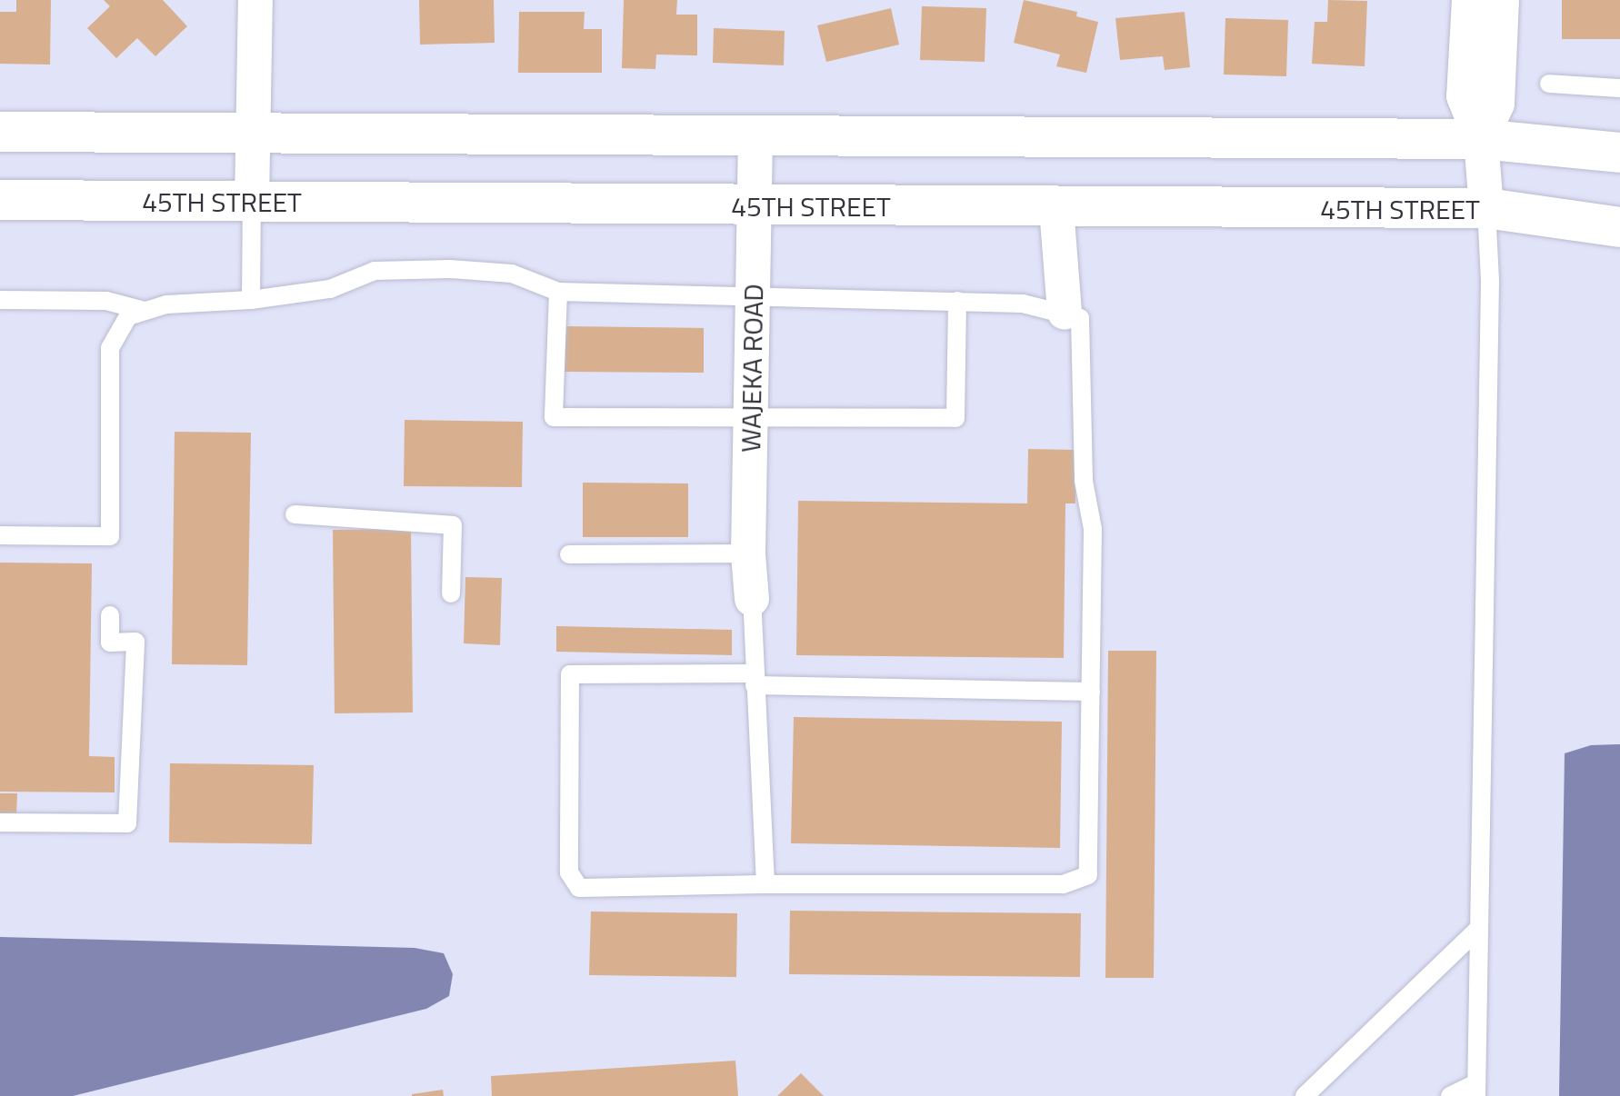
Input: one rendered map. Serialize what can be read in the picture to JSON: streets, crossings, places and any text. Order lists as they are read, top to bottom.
{
  "streets": {
    "main road": ["45TH STREET"],
    "street": ["WAJEKA ROAD"]
  },
  "crossings": [
    ["45TH STREET", "WAJEKA ROAD"]
  ]
}
